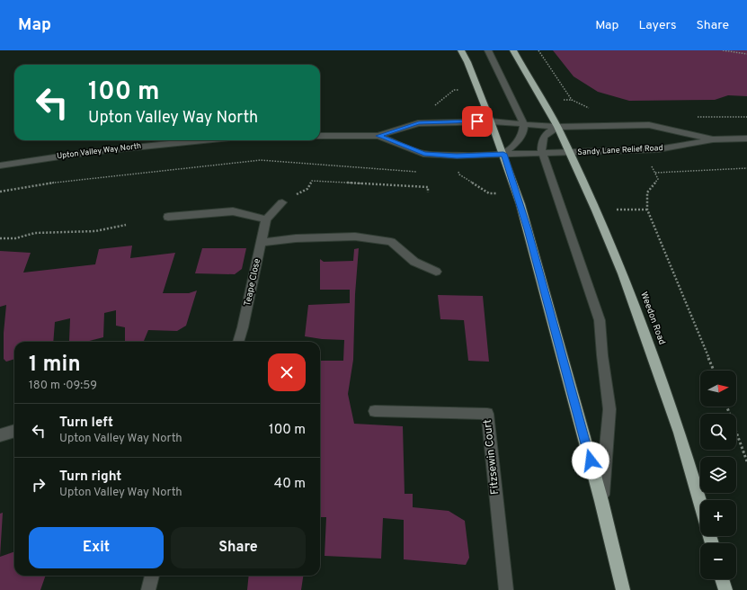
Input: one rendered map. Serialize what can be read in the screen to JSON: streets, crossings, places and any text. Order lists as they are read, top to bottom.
{
  "streets": {
    "highway": ["Weedon Road"],
    "street": [
      "Sandy Lane Relief Road",
      "Upton Valley Way North",
      "Teape Close",
      "Fitzsewin Court"
    ]
  },
  "crossings": [
    ["Sandy Lane Relief Road", "Weedon Road"]
  ],
  "north": "right",
  "page": {
    "header": "Map",
    "nav": ["Map", "Layers", "Share"],
    "turn": ["100 m", "Upton Valley Way North"],
    "heading": ["1 min", "180 m · 09:59"],
    "map_buttons": ["+", "−"],
    "list": [
      {
        "name": "Turn left",
        "note": "Upton Valley Way North",
        "value": "100 m"
      },
      {
        "name": "Turn right",
        "note": "Upton Valley Way North",
        "value": "40 m"
      }
    ],
    "buttons": ["Exit", "Share"]
  }
}
